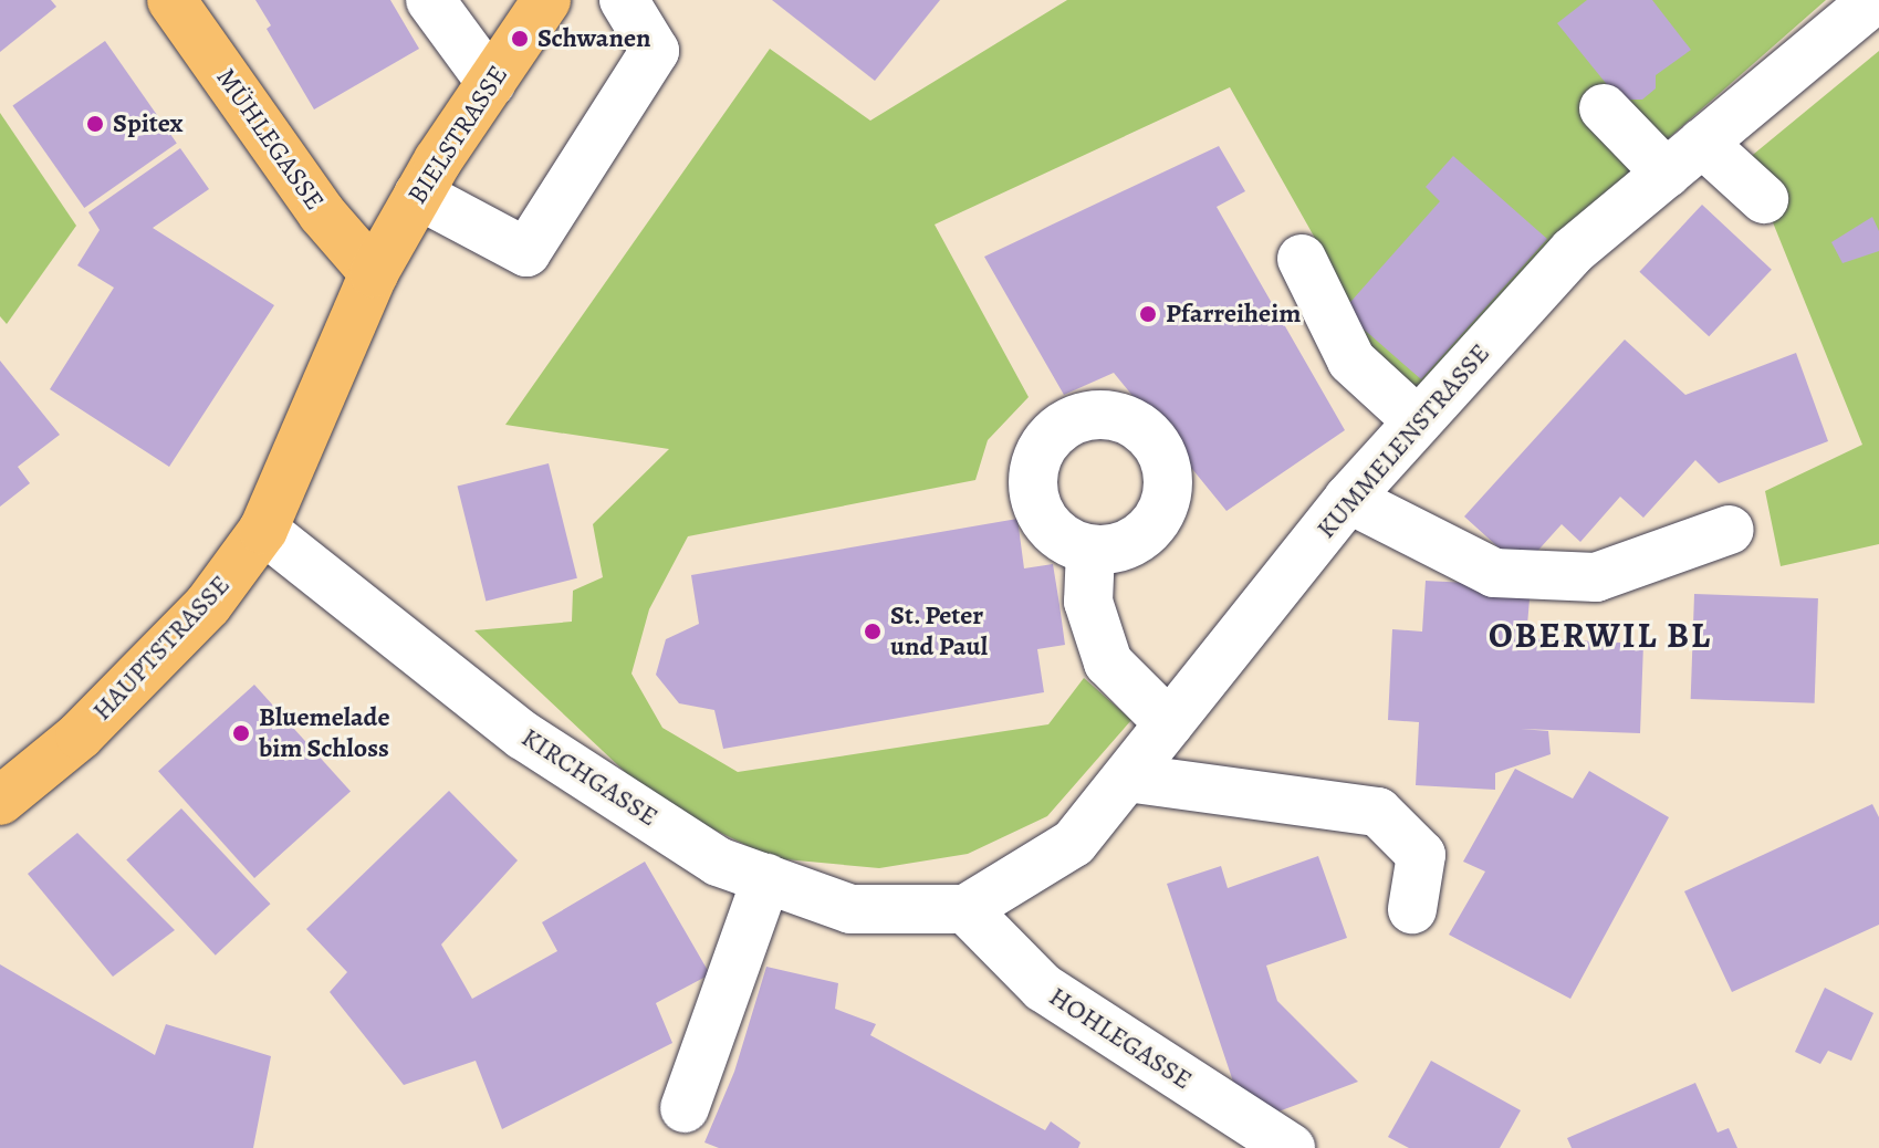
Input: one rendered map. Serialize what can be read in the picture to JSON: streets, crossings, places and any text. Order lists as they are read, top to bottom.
{
  "streets": {
    "main road": ["BIELSTRASSE", "MÜHLEGASSE", "HAUPTSTRASSE"],
    "street": ["KUMMELENSTRASSE", "KIRCHGASSE", "HOHLEGASSE"]
  },
  "crossings": [
    ["BIELSTRASSE", "MÜHLEGASSE"],
    ["BIELSTRASSE", "HAUPTSTRASSE"],
    ["MÜHLEGASSE", "HAUPTSTRASSE"],
    ["KUMMELENSTRASSE", "KIRCHGASSE"],
    ["KUMMELENSTRASSE", "HOHLEGASSE"],
    ["HAUPTSTRASSE", "KIRCHGASSE"],
    ["KIRCHGASSE", "HOHLEGASSE"]
  ],
  "districts": ["OBERWIL BL"],
  "places": [
    "Schwanen",
    "Spitex",
    "Pfarreiheim",
    "St. Peter und Paul",
    "Bluemelade bim Schloss"
  ]
}
